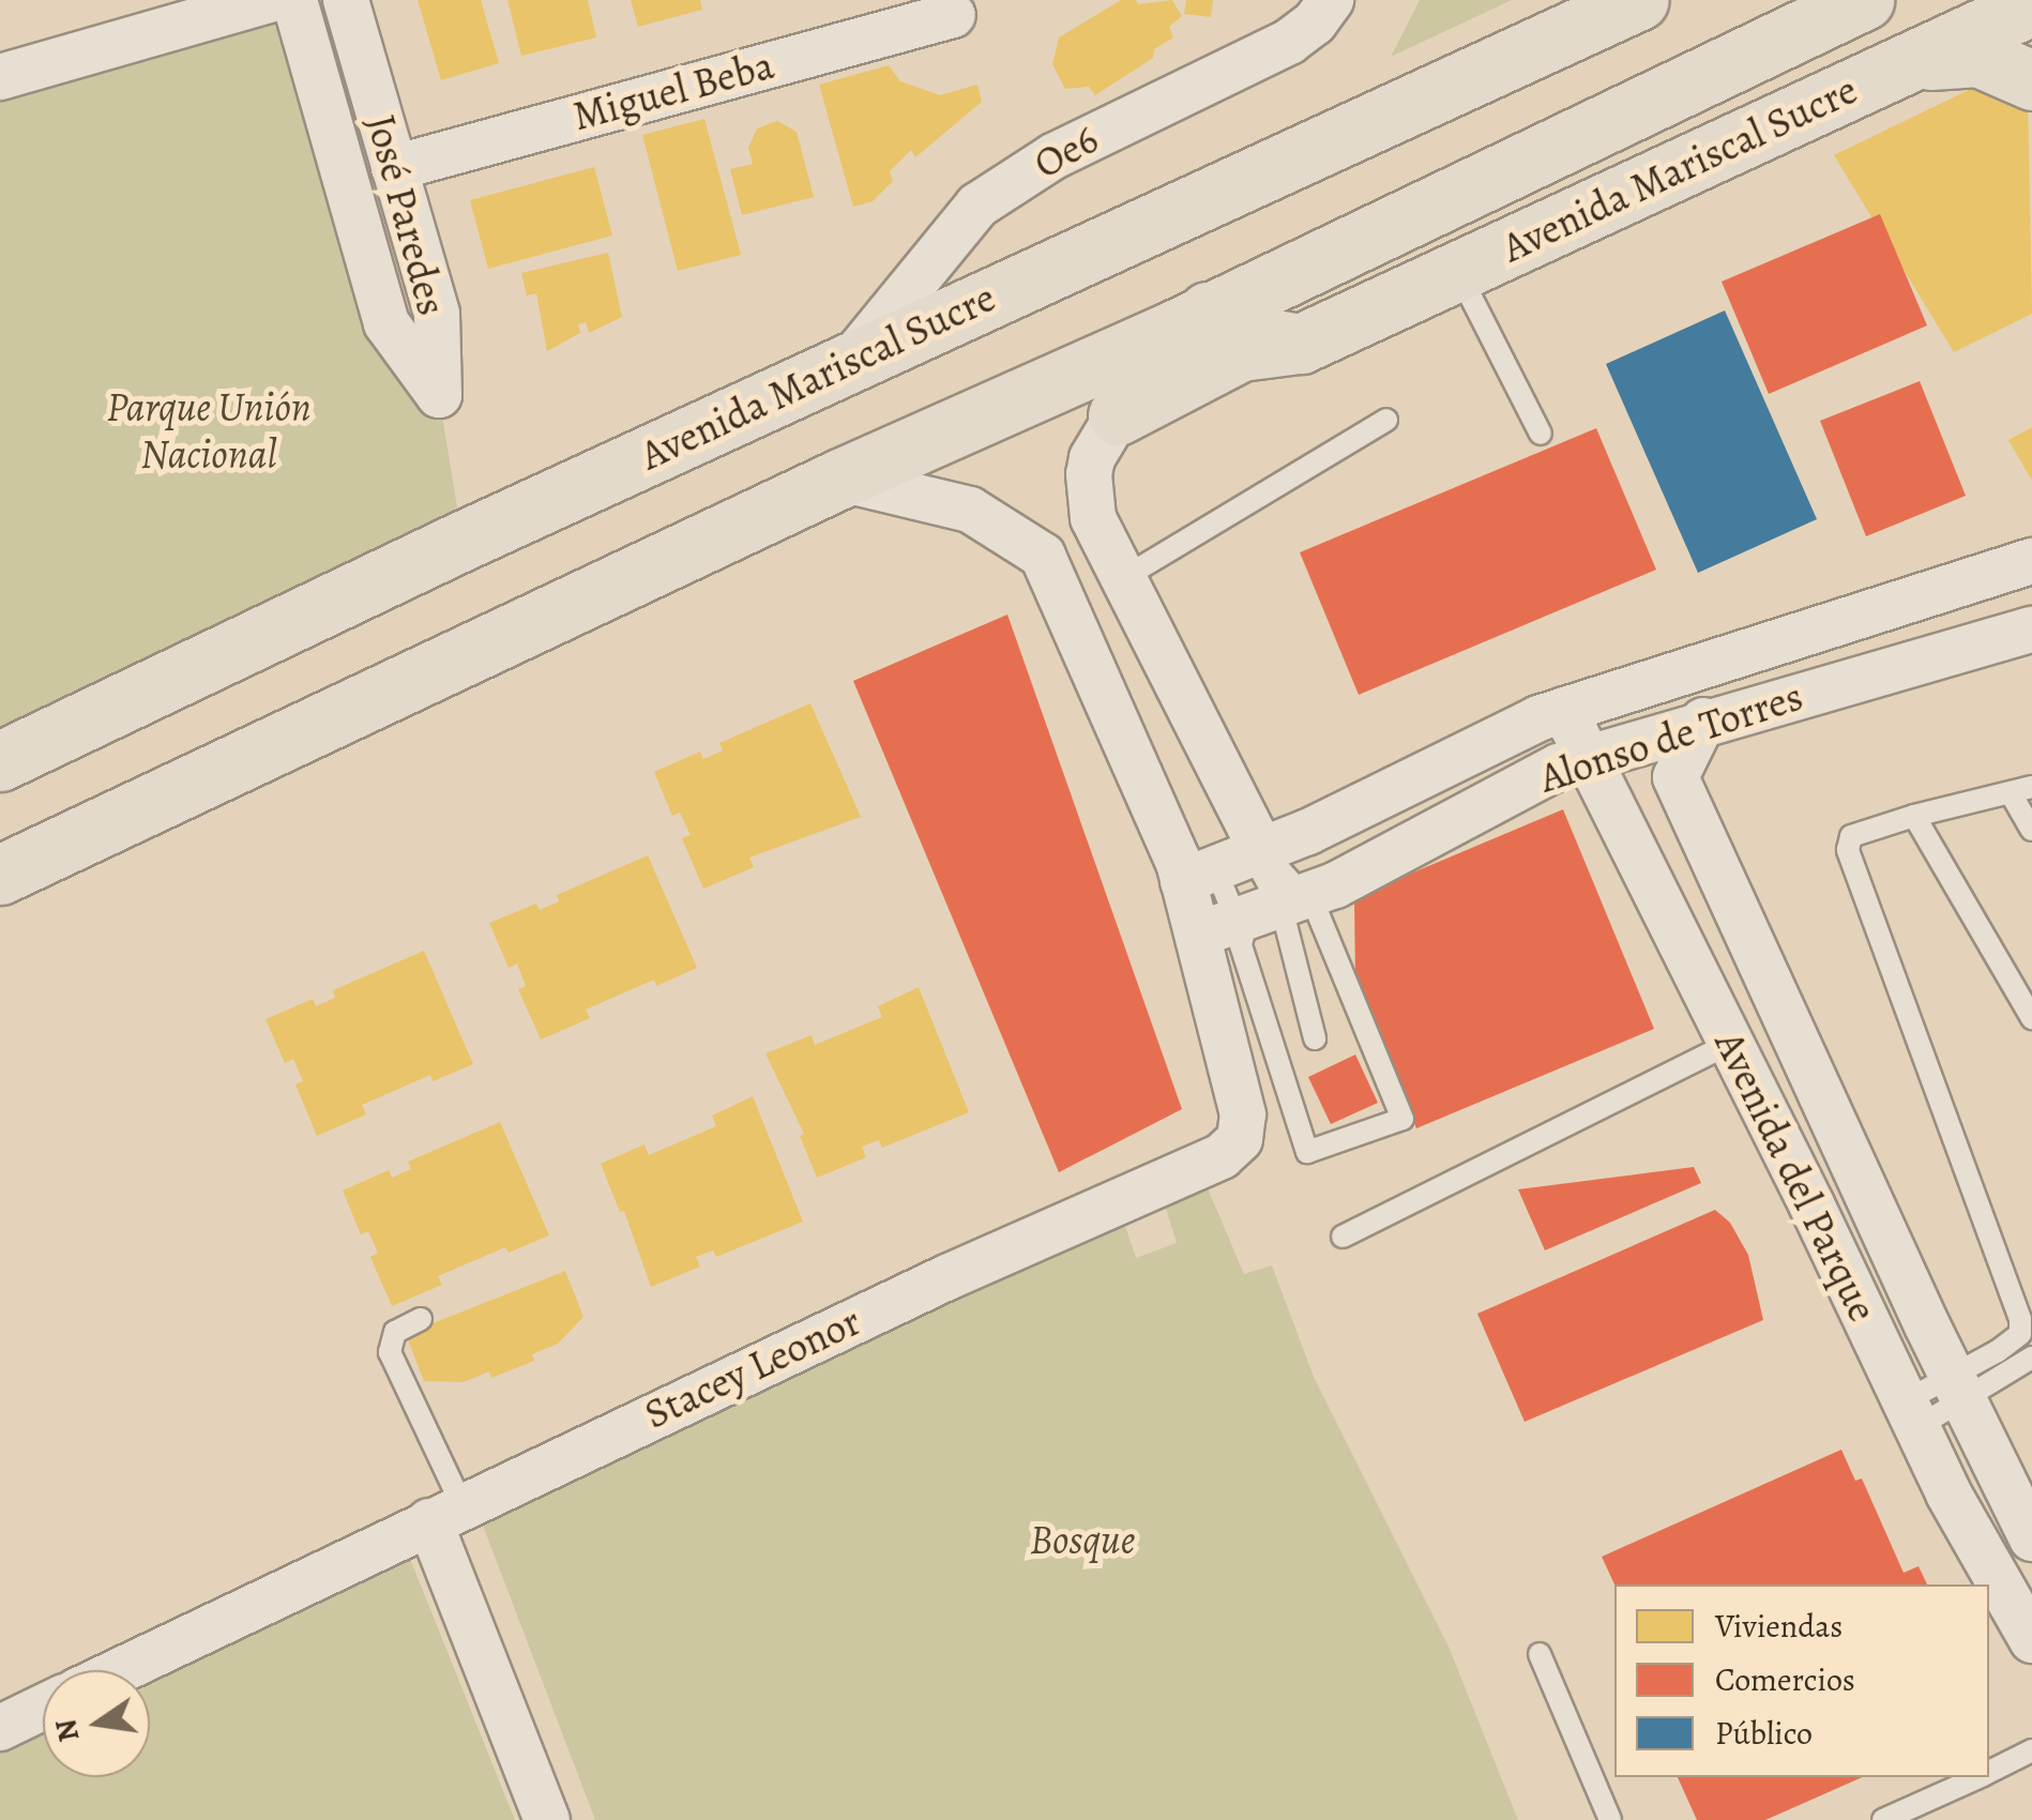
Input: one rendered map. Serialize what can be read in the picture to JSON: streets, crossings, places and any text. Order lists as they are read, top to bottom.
{
  "streets": {
    "main road": ["Avenida Mariscal Sucre"],
    "street": [
      "Miguel Beba",
      "Oe6",
      "José Paredes",
      "Alonso de Torres",
      "Avenida del Parque",
      "Stacey Leonor"
    ]
  },
  "crossings": [
    ["Miguel Beba", "José Paredes"],
    ["Oe6", "Avenida Mariscal Sucre"],
    ["Alonso de Torres", "Avenida del Parque"],
    ["Alonso de Torres", "Stacey Leonor"]
  ],
  "parks": ["Parque Unión Nacional", "Bosque"],
  "legend": ["Viviendas", "Comercios", "Público"],
  "north": "left"
}
